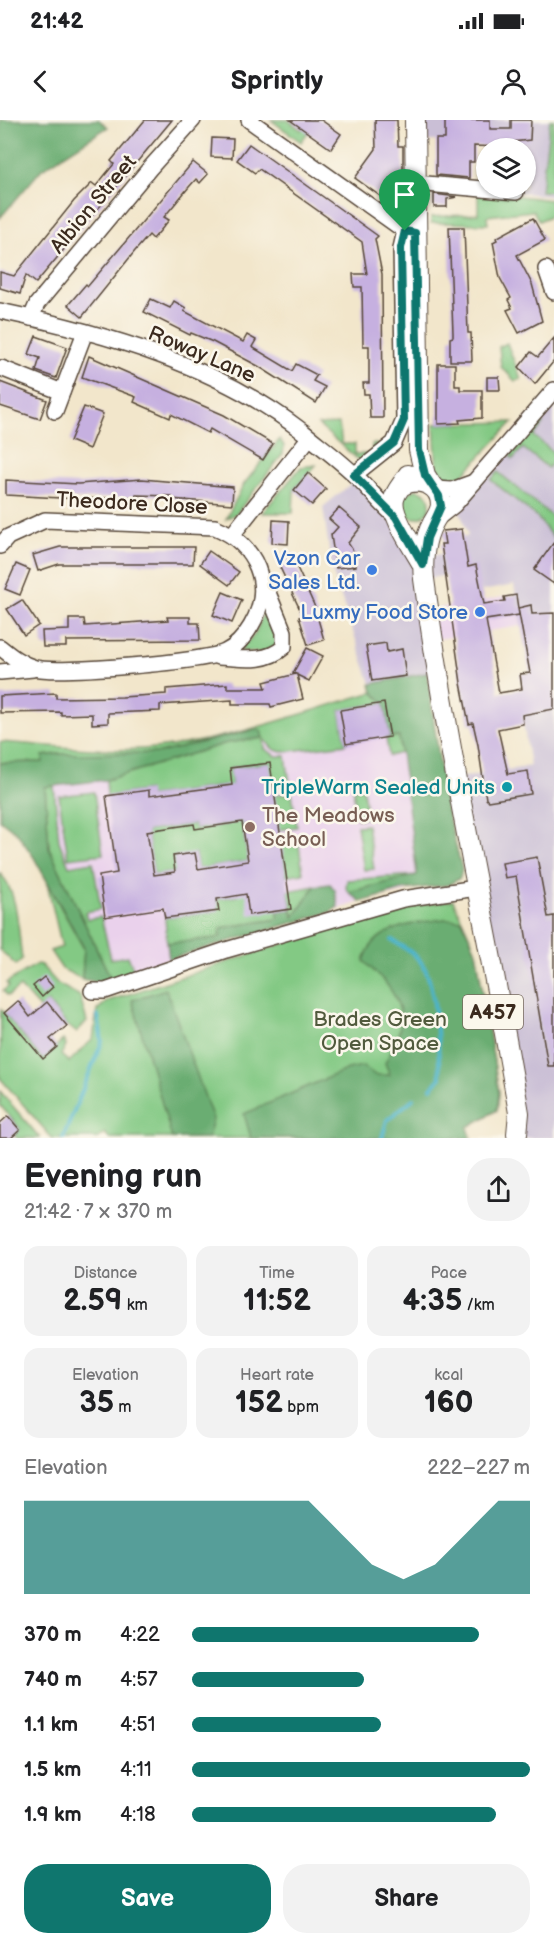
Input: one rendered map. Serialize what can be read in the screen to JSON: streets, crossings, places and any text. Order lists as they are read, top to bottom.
{
  "streets": {
    "main road": ["A457"],
    "street": ["Albion Street", "Roway Lane", "Theodore Close"]
  },
  "crossings": [
    ["Albion Street", "Roway Lane"],
    ["Roway Lane", "Theodore Close"],
    ["Roway Lane", "A457"]
  ],
  "parks": ["Brades Green Open Space"],
  "places": [
    "Vzon Car Sales Ltd.",
    "Luxmy Food Store",
    "TripleWarm Sealed Units",
    "The Meadows School"
  ],
  "page": {
    "status": "21:42",
    "header": "Sprintly",
    "heading": ["Evening run", "21:42 · 7 × 370 m"],
    "stats": [
      ["Distance", "2.59 km"],
      ["Time", "11:52"],
      ["Pace", "4:35 /km"],
      ["Elevation", "35 m"],
      ["Heart rate", "152 bpm"],
      ["kcal", "160"]
    ],
    "chart": ["Elevation", "222–227 m"],
    "list": [
      {
        "name": "370 m",
        "note": "4:22"
      },
      {
        "name": "740 m",
        "note": "4:57"
      },
      {
        "name": "1.1 km",
        "note": "4:51"
      },
      {
        "name": "1.5 km",
        "note": "4:11"
      },
      {
        "name": "1.9 km",
        "note": "4:18"
      }
    ],
    "buttons": ["Save", "Share"]
  }
}
